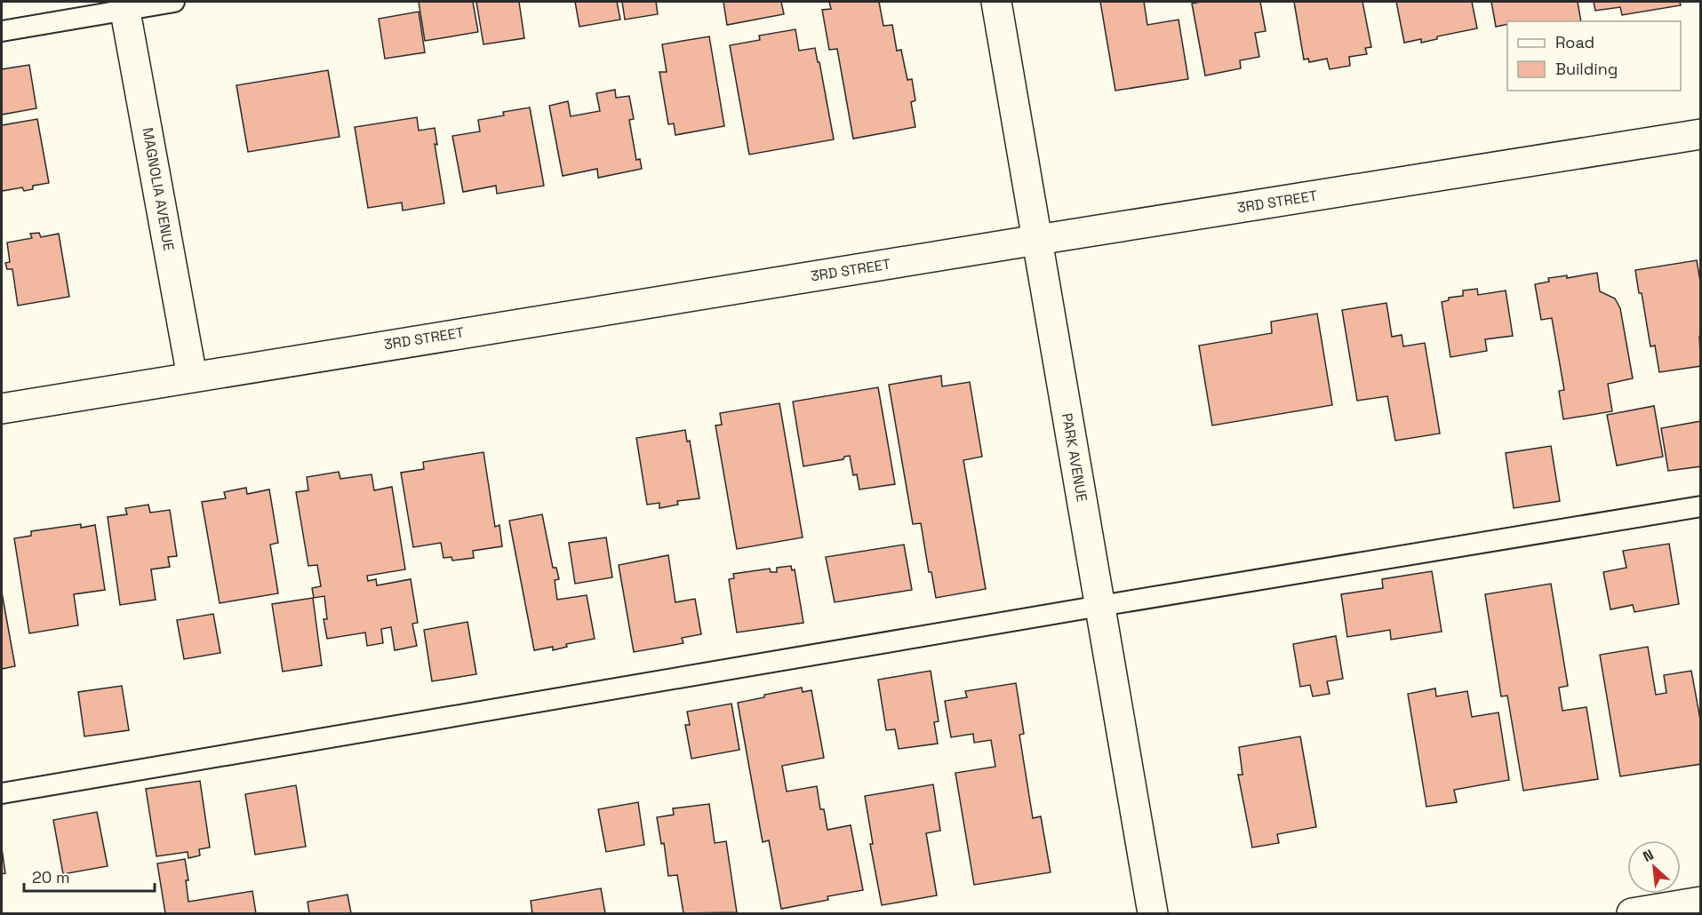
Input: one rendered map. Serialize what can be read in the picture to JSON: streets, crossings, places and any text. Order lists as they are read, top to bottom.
{
  "streets": {
    "street": ["MAGNOLIA AVENUE", "3RD STREET", "PARK AVENUE"]
  },
  "crossings": [
    ["MAGNOLIA AVENUE", "3RD STREET"],
    ["3RD STREET", "PARK AVENUE"]
  ],
  "legend": ["Road", "Building"],
  "scale_bar": "20 m",
  "north": "top left"
}
